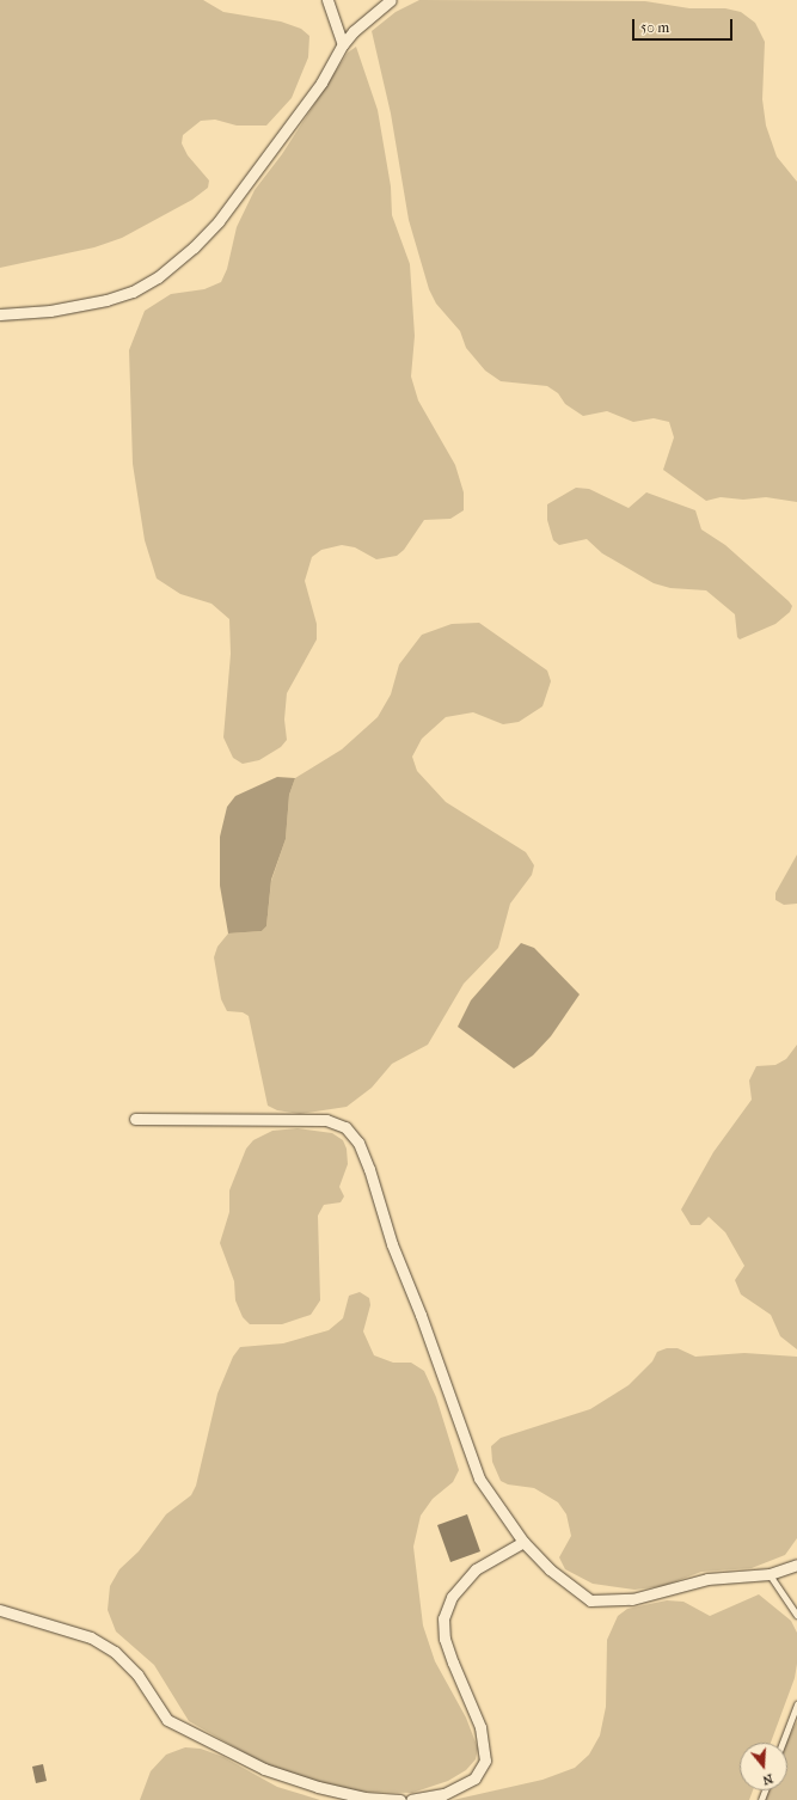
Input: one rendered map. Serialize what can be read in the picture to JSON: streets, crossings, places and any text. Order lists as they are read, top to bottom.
{
  "scale_bar": "50 m",
  "north": "bottom"
}
